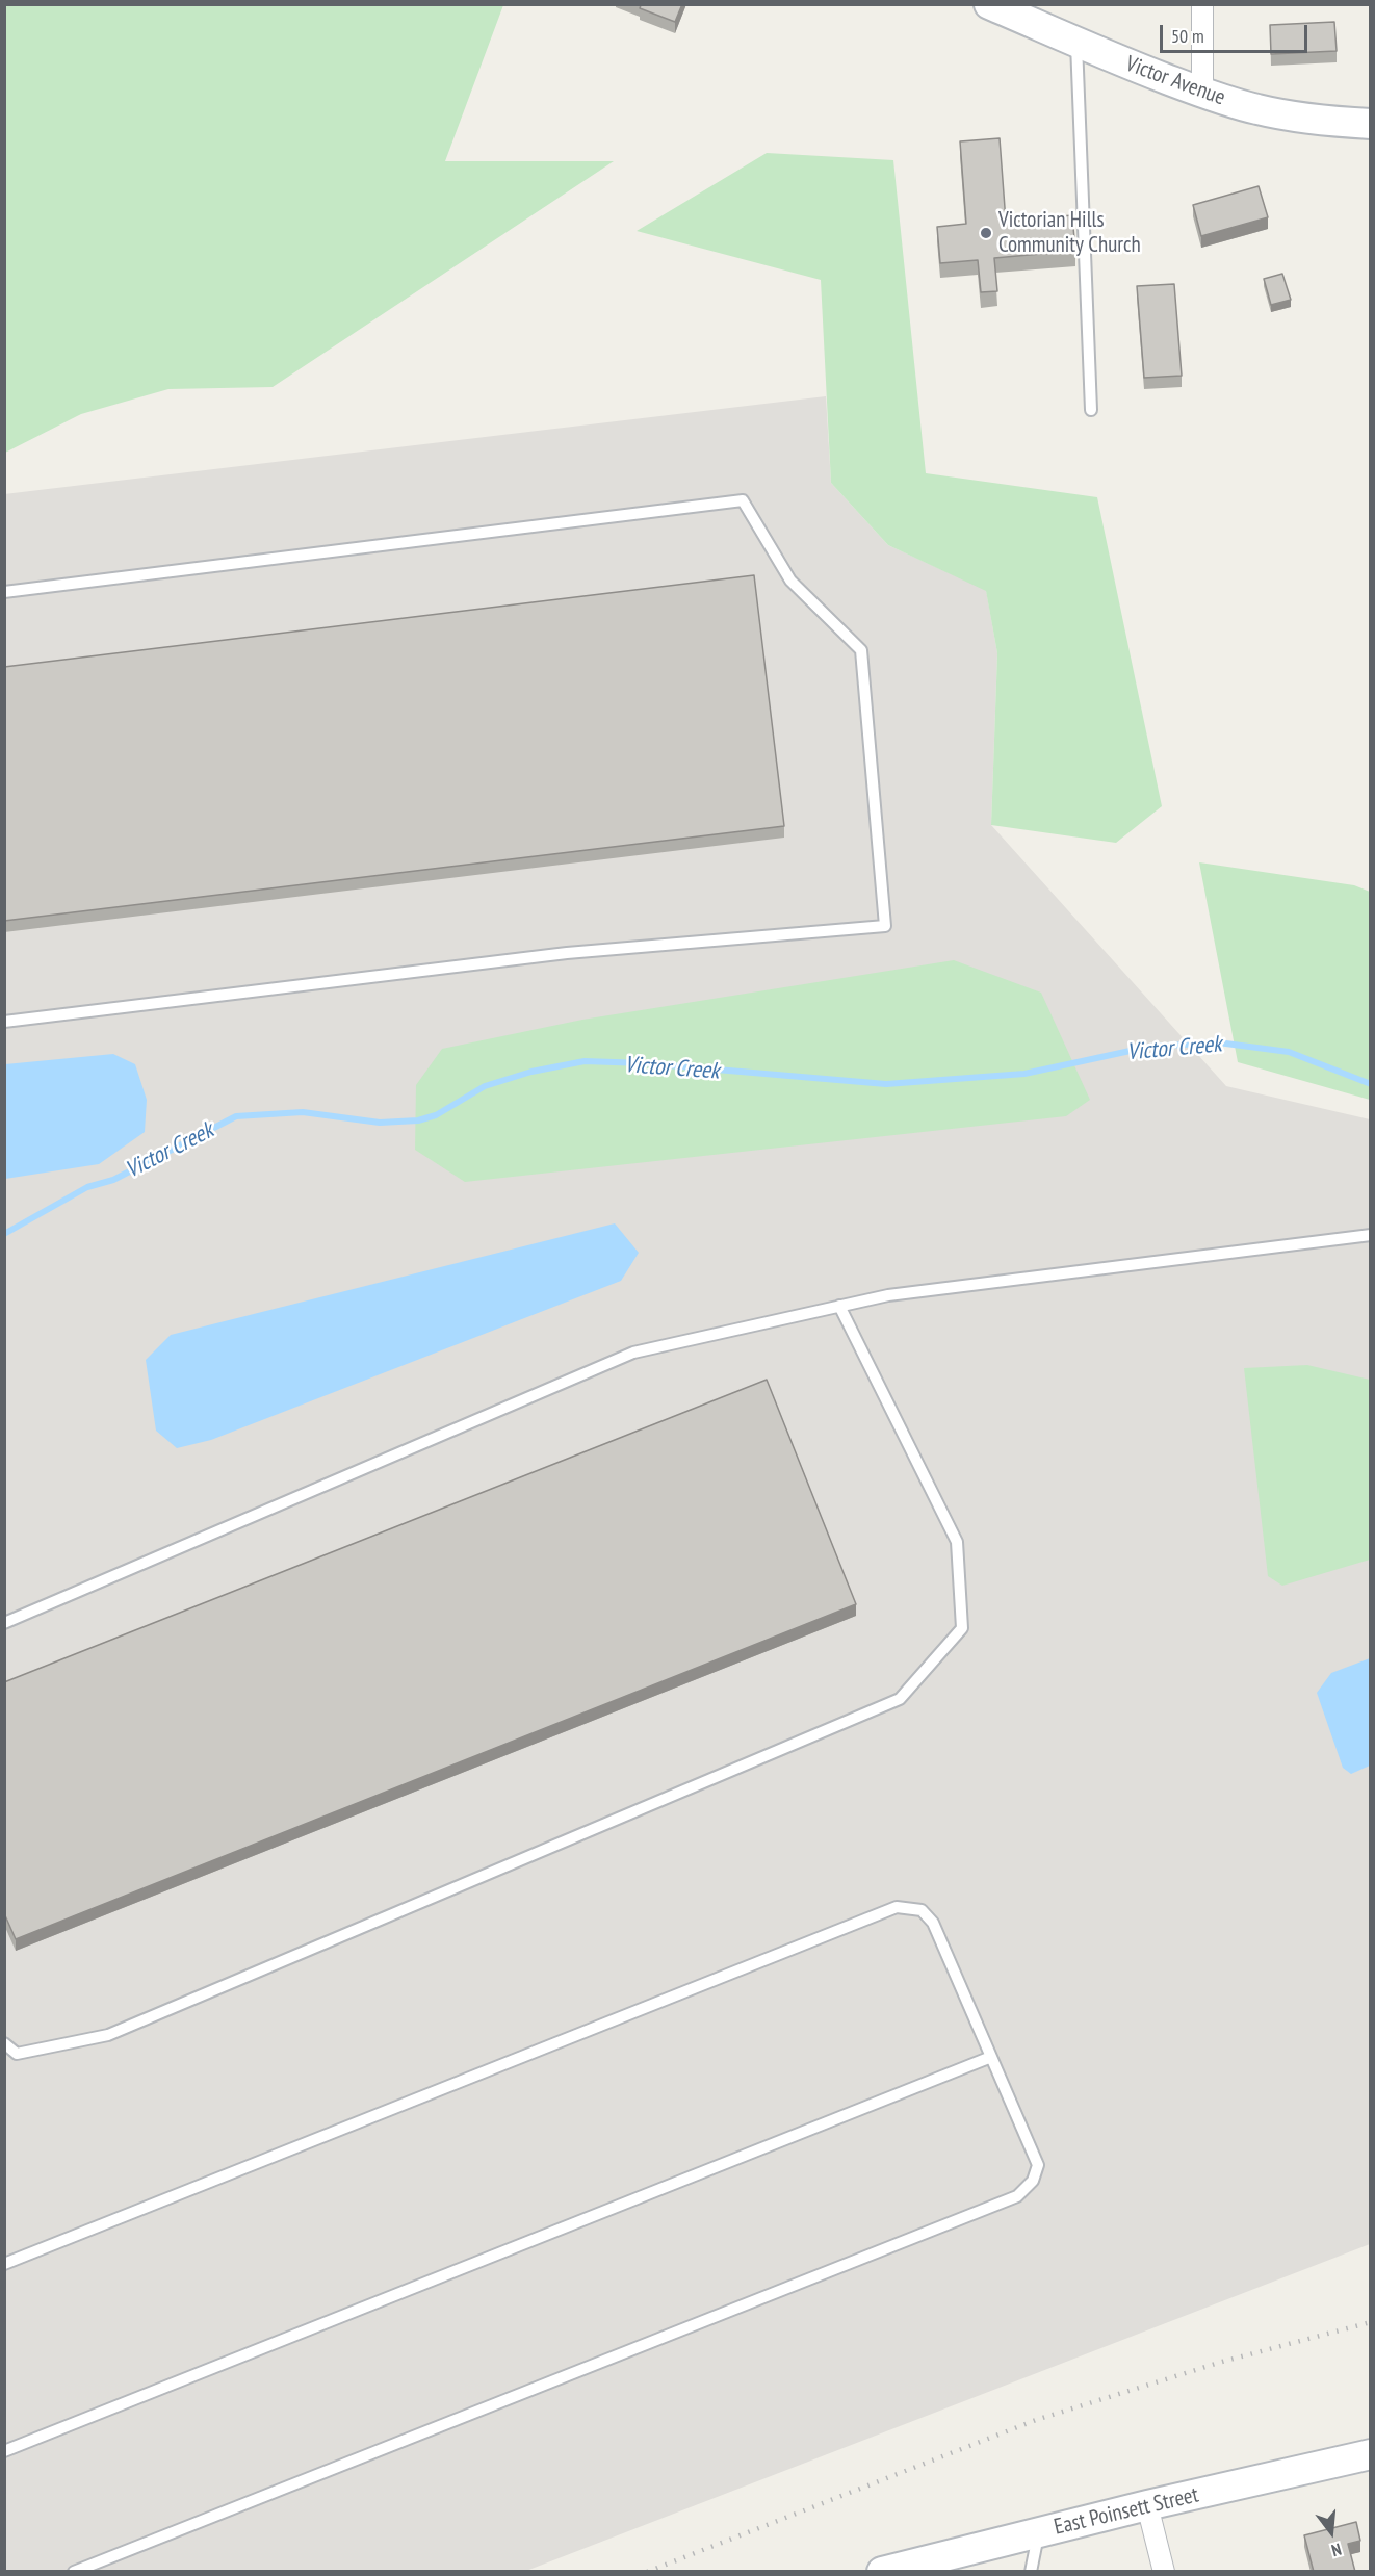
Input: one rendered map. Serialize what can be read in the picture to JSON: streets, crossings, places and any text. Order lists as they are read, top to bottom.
{
  "streets": {
    "main road": ["Victor Avenue", "East Poinsett Street"]
  },
  "water": ["Victor Creek"],
  "places": ["Victorian Hills Community Church"],
  "scale_bar": "50 m",
  "north": "bottom"
}
